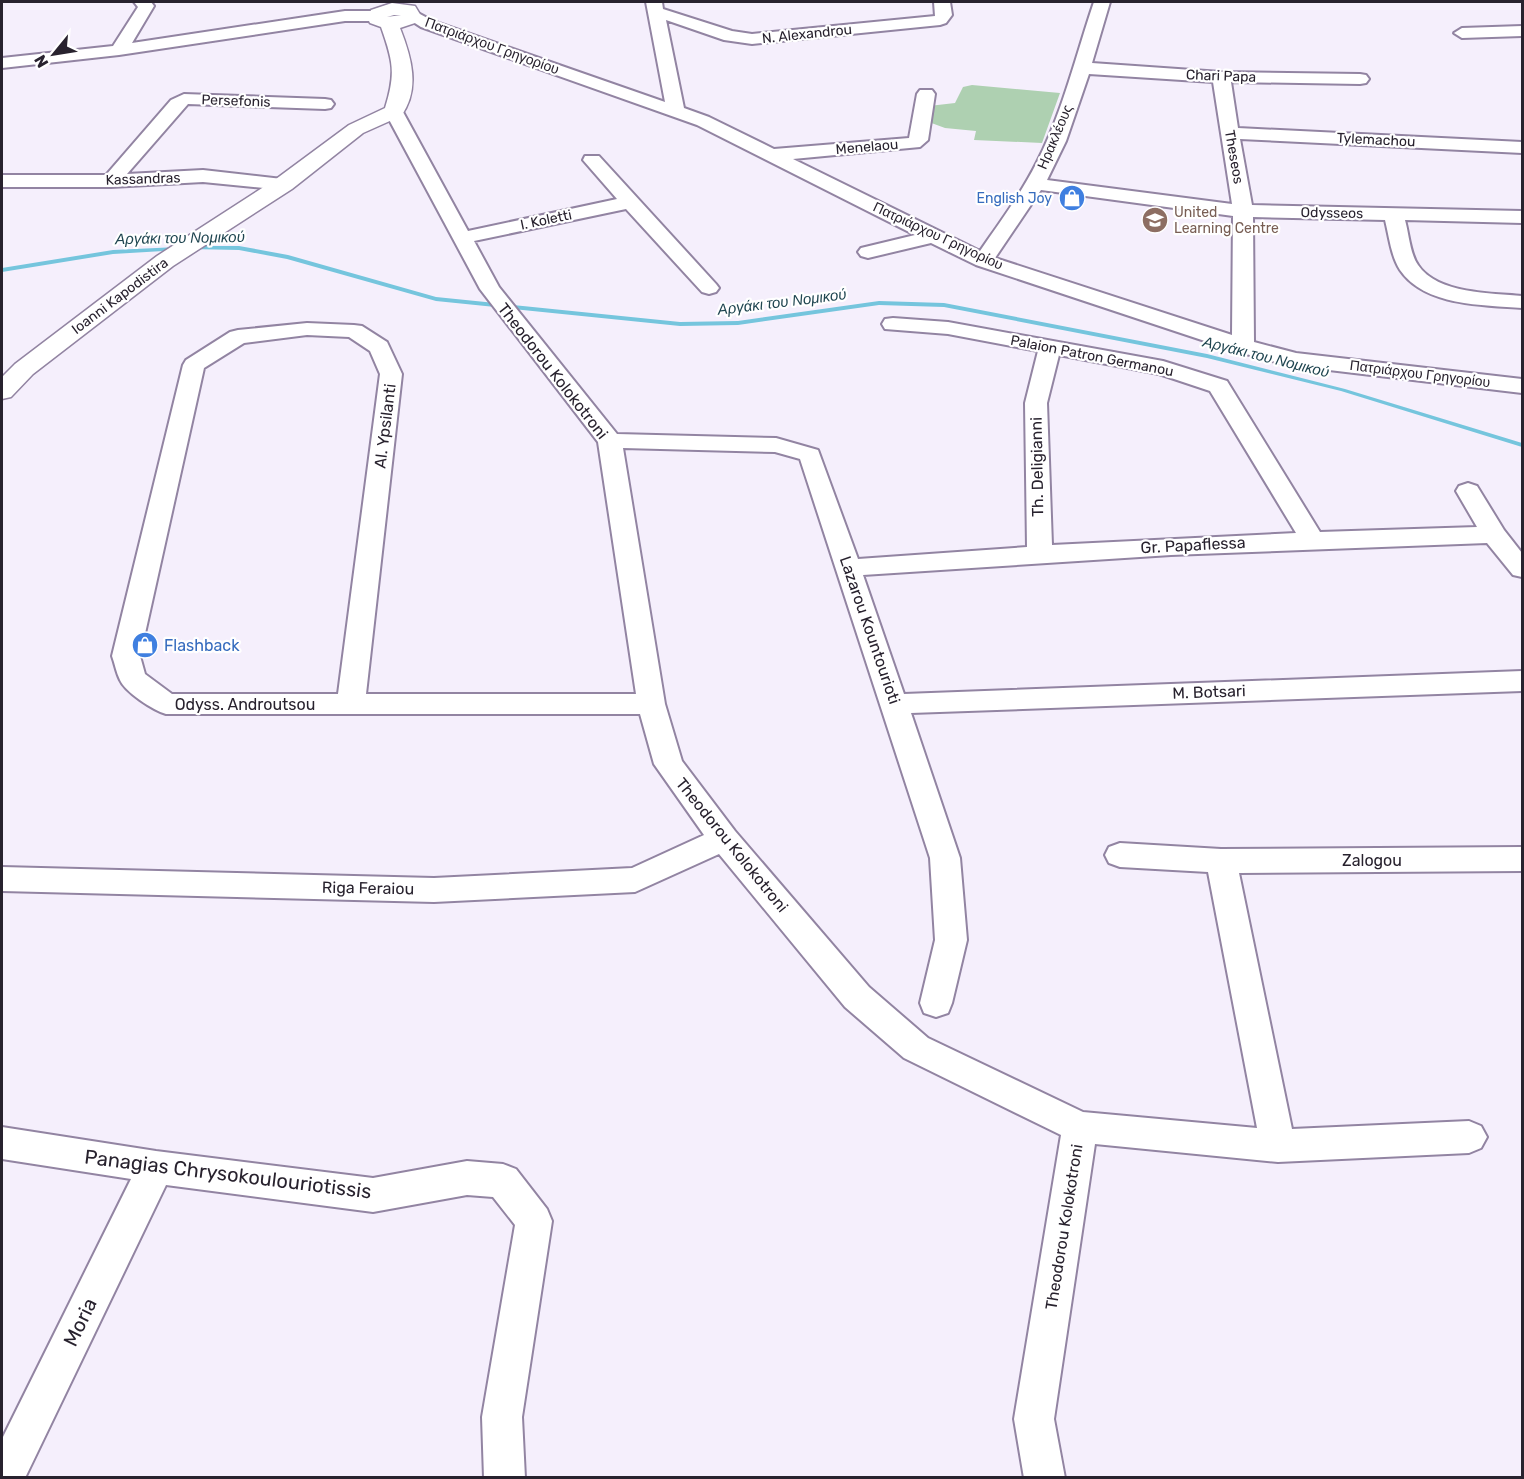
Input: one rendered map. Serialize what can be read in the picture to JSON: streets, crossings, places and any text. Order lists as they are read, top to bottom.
{
  "streets": {
    "street": [
      "N. Alexandrou",
      "Πατριάρχου Γρηγορίου",
      "Chari Papa",
      "Persefonis",
      "Ηρακλέους",
      "Tylemachou",
      "Menelaou",
      "Theseos",
      "Kassandras",
      "Odysseos",
      "I. Koletti",
      "Ioanni Kapodistira",
      "Palaion Patron Germanou",
      "Theodorou Kolokotroni",
      "Al. Ypsilanti",
      "Th. Deligianni",
      "Gr. Papaflessa",
      "Lazarou Kountourioti",
      "M. Botsari",
      "Odyss. Androutsou",
      "Zalogou",
      "Riga Feraiou",
      "Panagias Chrysokoulouriotissis",
      "Moria"
    ]
  },
  "crossings": [
    ["N. Alexandrou", "Πατριάρχου Γρηγορίου"],
    ["Πατριάρχου Γρηγορίου", "Ηρακλέους"],
    ["Πατριάρχου Γρηγορίου", "Menelaou"],
    ["Πατριάρχου Γρηγορίου", "Theseos"],
    ["Chari Papa", "Ηρακλέους"],
    ["Chari Papa", "Theseos"],
    ["Persefonis", "Kassandras"],
    ["Ηρακλέους", "Odysseos"],
    ["Tylemachou", "Theseos"],
    ["Theseos", "Odysseos"],
    ["Kassandras", "Ioanni Kapodistira"],
    ["I. Koletti", "Theodorou Kolokotroni"],
    ["Ioanni Kapodistira", "Theodorou Kolokotroni"],
    ["Palaion Patron Germanou", "Th. Deligianni"],
    ["Palaion Patron Germanou", "Gr. Papaflessa"],
    ["Theodorou Kolokotroni", "Lazarou Kountourioti"],
    ["Theodorou Kolokotroni", "Odyss. Androutsou"],
    ["Theodorou Kolokotroni", "Riga Feraiou"],
    ["Al. Ypsilanti", "Odyss. Androutsou"],
    ["Th. Deligianni", "Gr. Papaflessa"],
    ["Gr. Papaflessa", "Lazarou Kountourioti"],
    ["Lazarou Kountourioti", "M. Botsari"],
    ["Panagias Chrysokoulouriotissis", "Moria"]
  ],
  "water": ["Αργάκι του Νομικού"],
  "places": {
    "shop": ["English Joy", "Flashback"],
    "school or university": ["United Learning Centre"]
  },
  "north": "bottom left"
}
